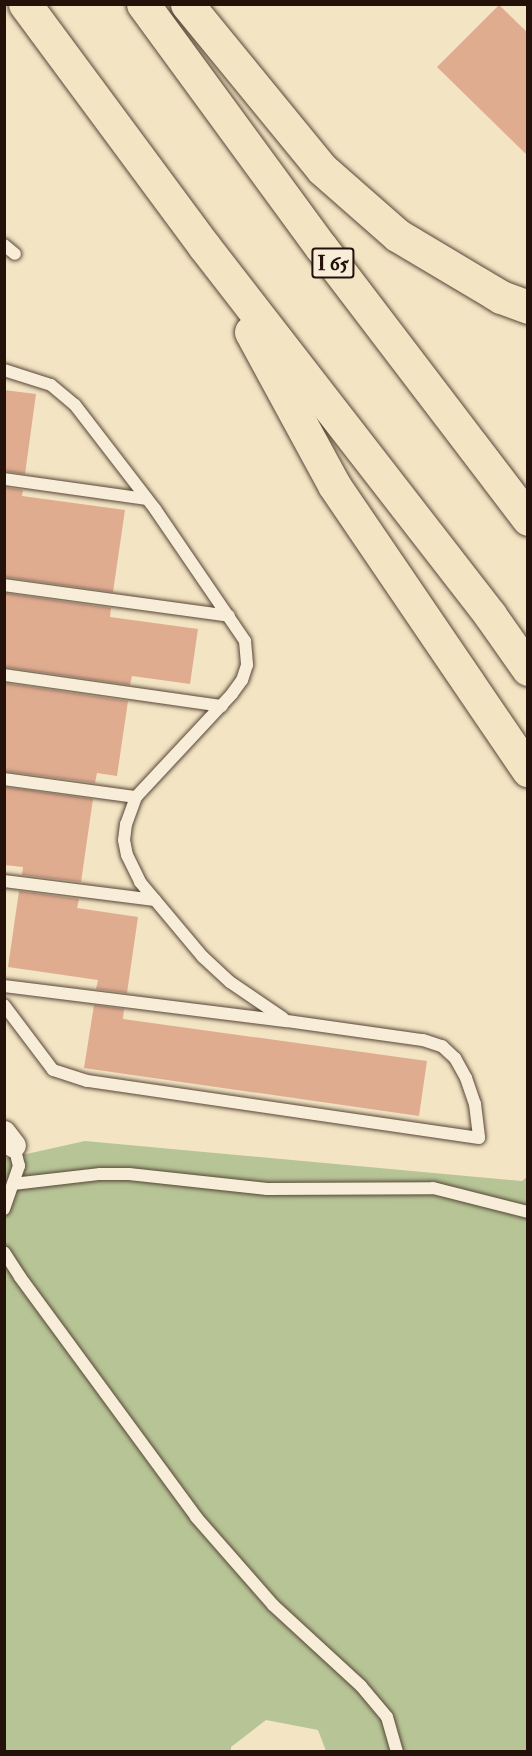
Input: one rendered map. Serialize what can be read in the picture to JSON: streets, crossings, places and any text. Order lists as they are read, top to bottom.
{
  "streets": {
    "highway": ["I 65"]
  }
}
